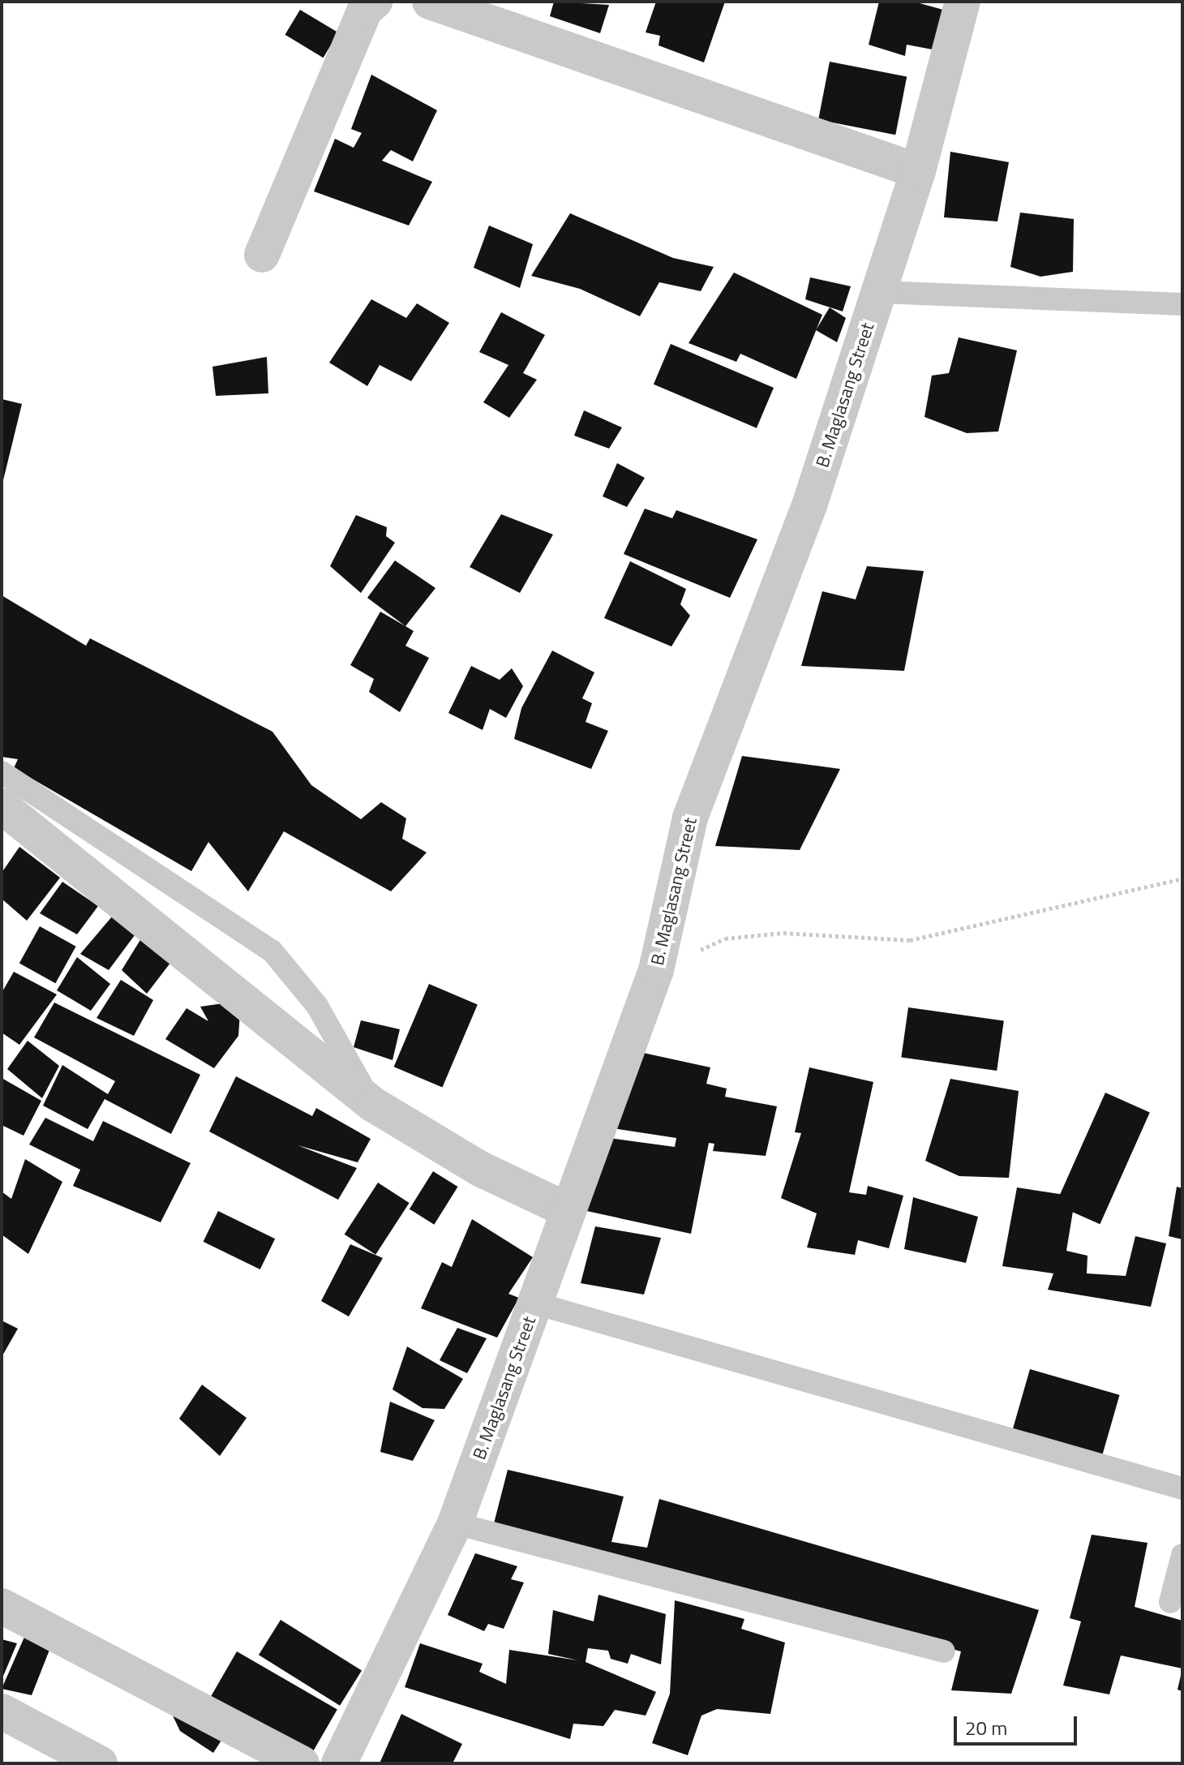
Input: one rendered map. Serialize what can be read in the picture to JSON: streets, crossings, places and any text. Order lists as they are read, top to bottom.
{
  "streets": {
    "street": ["B. Maglasang Street"]
  },
  "scale_bar": "20 m"
}
